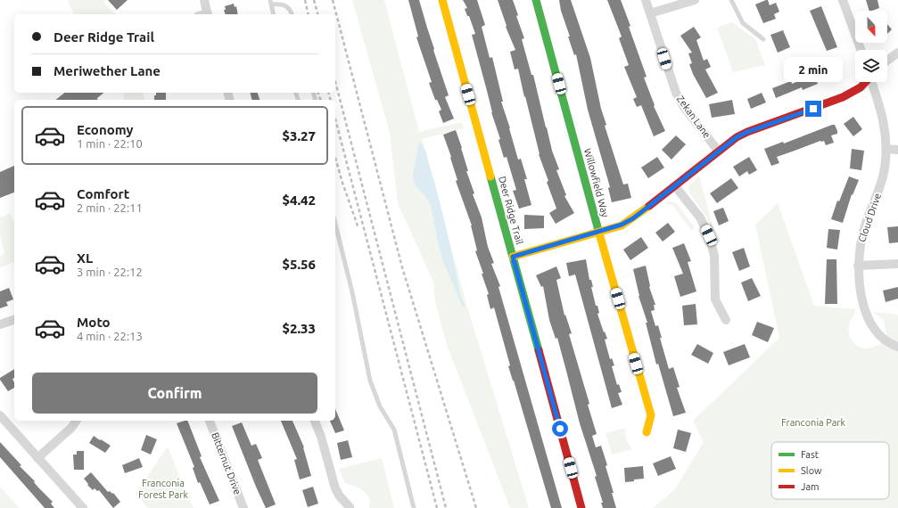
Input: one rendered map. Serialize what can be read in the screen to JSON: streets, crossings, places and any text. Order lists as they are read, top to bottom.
{
  "streets": {
    "street": [
      "Zekan Lane",
      "Willowfield Way",
      "Deer Ridge Trail",
      "Cloud Drive",
      "Bitternut Drive"
    ]
  },
  "parks": ["Franconia Park", "Franconia Forest Park"],
  "legend": ["Fast", "Slow", "Jam"],
  "north": "bottom",
  "page": {
    "banner": ["Deer Ridge Trail", "Meriwether Lane"],
    "bubble": "2 min",
    "list": [
      {
        "name": "Economy",
        "note": "1 min · 22:10",
        "value": "$3.27"
      },
      {
        "name": "Comfort",
        "note": "2 min · 22:11",
        "value": "$4.42"
      },
      {
        "name": "XL",
        "note": "3 min · 22:12",
        "value": "$5.56"
      },
      {
        "name": "Moto",
        "note": "4 min · 22:13",
        "value": "$2.33"
      }
    ],
    "buttons": "Confirm"
  }
}
